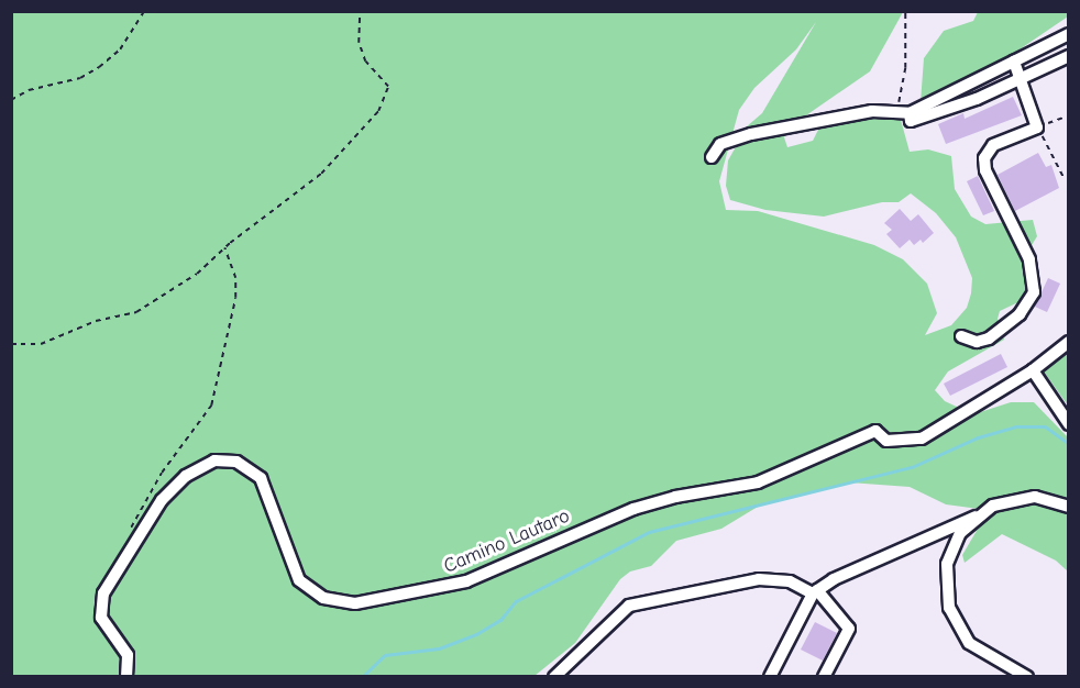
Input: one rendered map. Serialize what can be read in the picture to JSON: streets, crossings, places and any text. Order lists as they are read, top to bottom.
{
  "streets": {
    "lane": ["Camino Lautaro"]
  }
}
